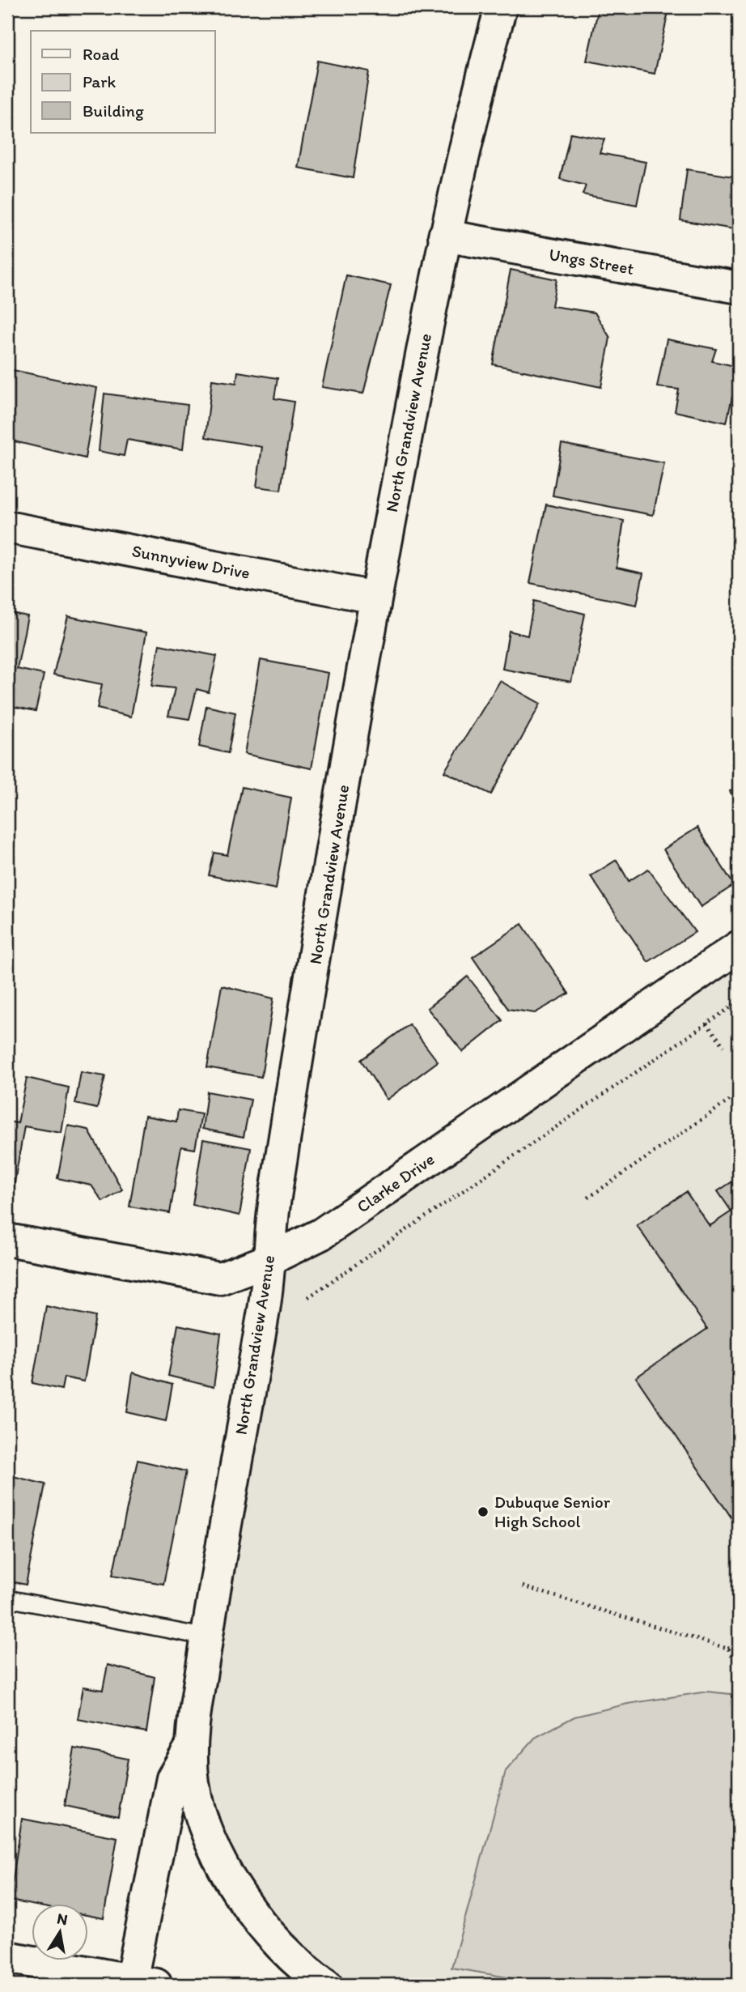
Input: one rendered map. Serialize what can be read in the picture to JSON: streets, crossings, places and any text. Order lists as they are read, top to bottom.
{
  "streets": {
    "street": [
      "Ungs Street",
      "North Grandview Avenue",
      "Sunnyview Drive",
      "Clarke Drive"
    ]
  },
  "crossings": [
    ["Ungs Street", "North Grandview Avenue"],
    ["North Grandview Avenue", "Sunnyview Drive"],
    ["North Grandview Avenue", "Clarke Drive"]
  ],
  "places": ["Dubuque Senior High School"],
  "legend": ["Road", "Park", "Building"],
  "north": "top"
}
